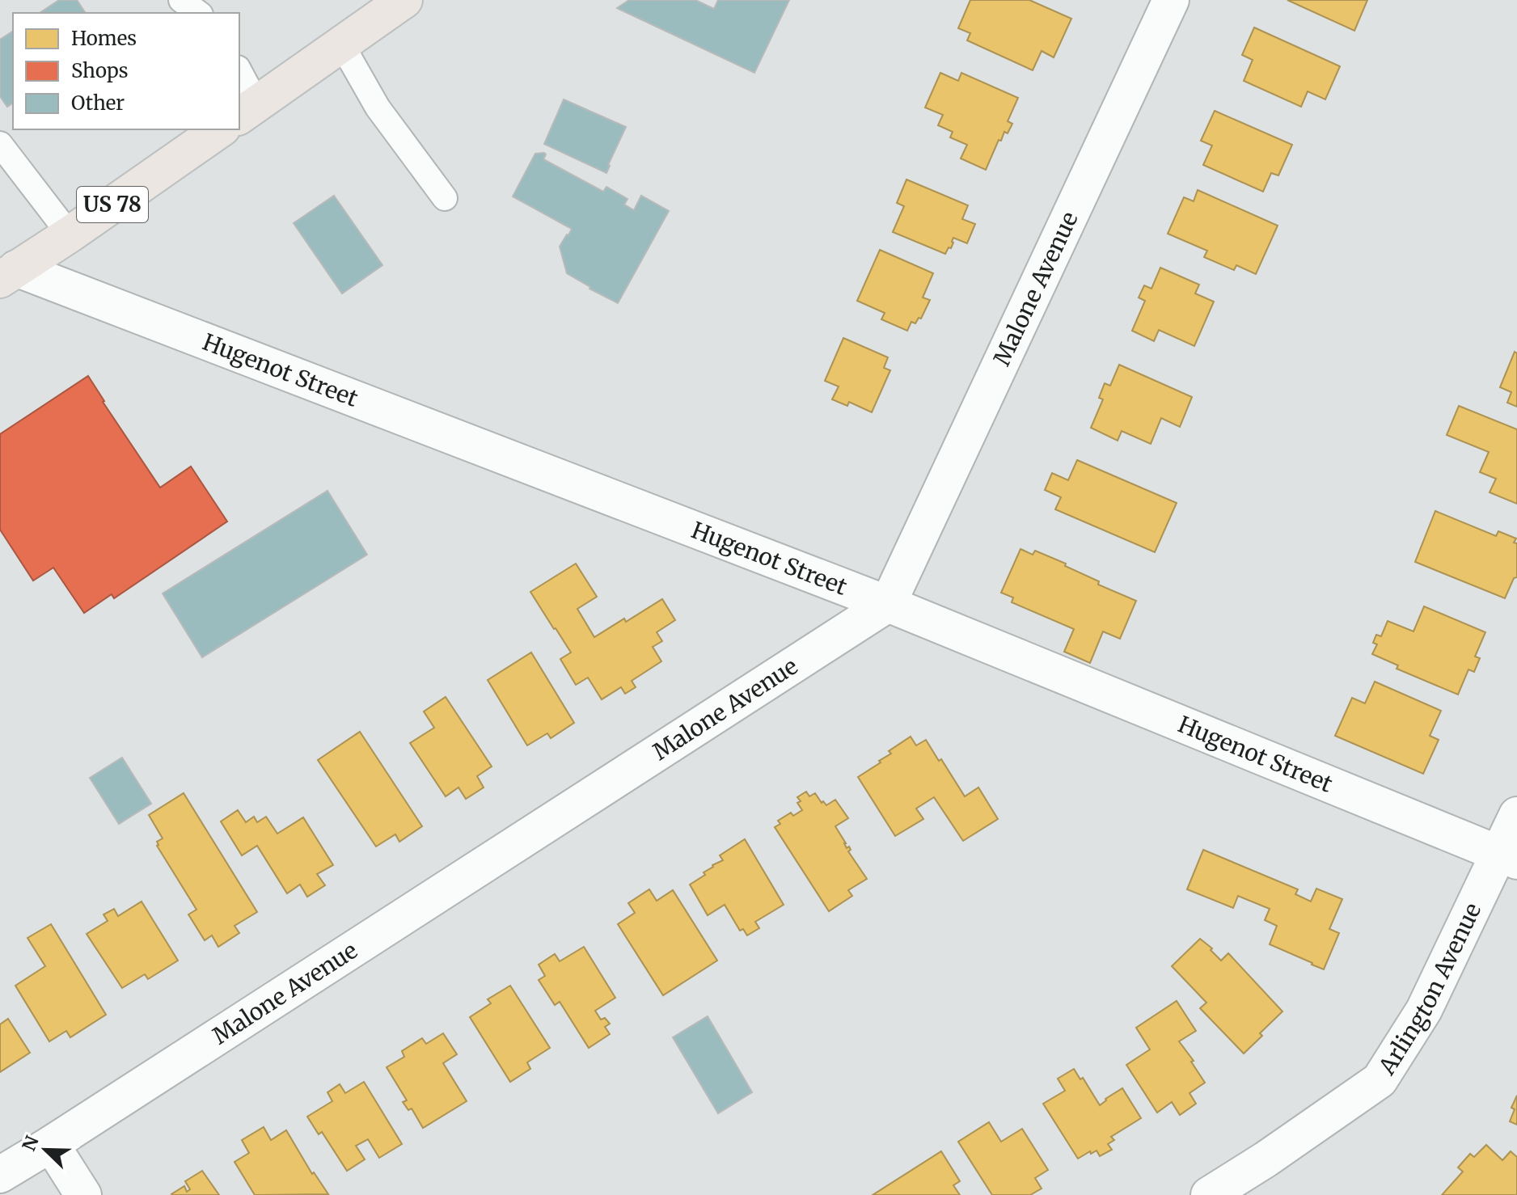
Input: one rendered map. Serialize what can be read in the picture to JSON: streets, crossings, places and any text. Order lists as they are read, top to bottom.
{
  "streets": {
    "main road": ["US 78"],
    "street": ["Malone Avenue", "Hugenot Street", "Arlington Avenue"]
  },
  "crossings": [
    ["US 78", "Hugenot Street"],
    ["Malone Avenue", "Hugenot Street"],
    ["Hugenot Street", "Arlington Avenue"]
  ],
  "legend": ["Homes", "Shops", "Other"],
  "north": "top left"
}
